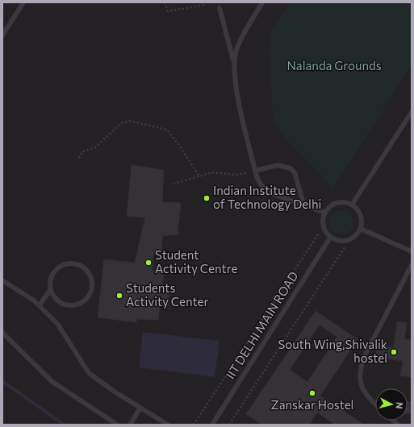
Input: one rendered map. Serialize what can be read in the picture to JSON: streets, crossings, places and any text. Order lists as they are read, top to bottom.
{
  "streets": {
    "lane": ["IIT DELHI MAIN ROAD"]
  },
  "parks": ["Nalanda Grounds"],
  "places": [
    "Indian Institute of Technology Delhi",
    "Student Activity Centre",
    "Students Activity Center",
    "South Wing,Shivalik hostel",
    "Zanskar Hostel"
  ],
  "north": "right"
}
